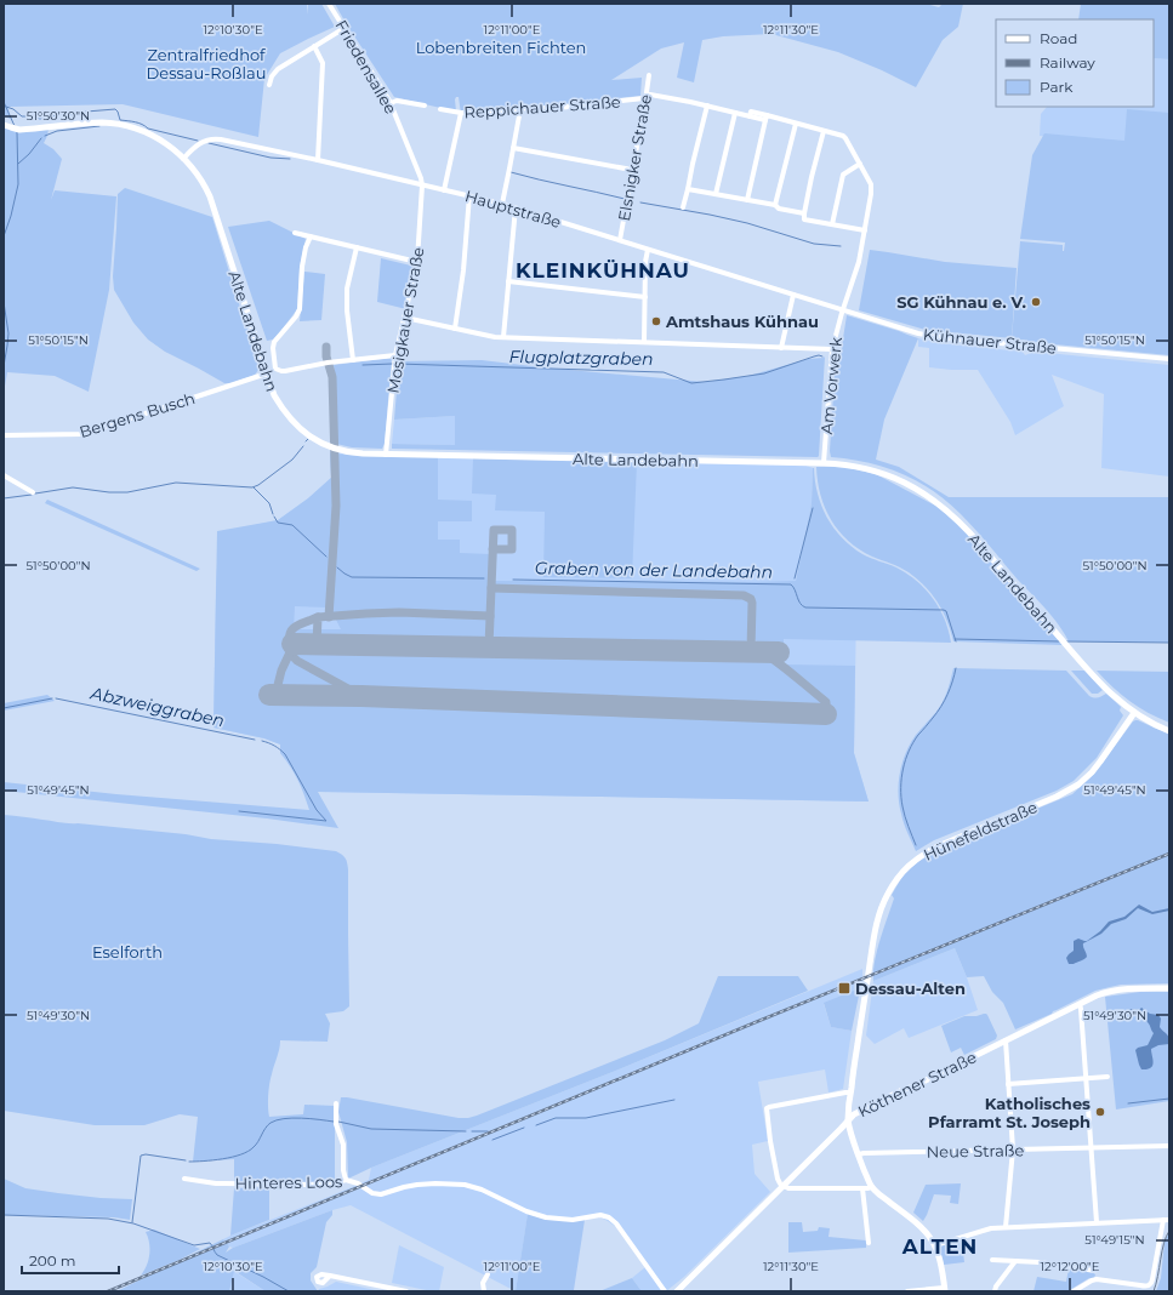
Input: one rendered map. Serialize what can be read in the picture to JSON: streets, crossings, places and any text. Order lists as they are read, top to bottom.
{
  "streets": {
    "main road": ["Alte Landebahn", "Hünefeldstraße", "Köthener Straße"],
    "street": [
      "Friedensallee",
      "Reppichauer Straße",
      "Elsnigker Straße",
      "Hauptstraße",
      "Mosigkauer Straße",
      "Kühnauer Straße",
      "Am Vorwerk",
      "Bergens Busch",
      "Neue Straße",
      "Hinteres Loos"
    ]
  },
  "crossings": [
    ["Friedensallee", "Hauptstraße"],
    ["Friedensallee", "Mosigkauer Straße"],
    ["Reppichauer Straße", "Elsnigker Straße"],
    ["Reppichauer Straße", "Am Vorwerk"],
    ["Elsnigker Straße", "Hauptstraße"],
    ["Hauptstraße", "Mosigkauer Straße"],
    ["Hauptstraße", "Alte Landebahn"],
    ["Hauptstraße", "Kühnauer Straße"],
    ["Hauptstraße", "Am Vorwerk"],
    ["Mosigkauer Straße", "Alte Landebahn"],
    ["Alte Landebahn", "Am Vorwerk"],
    ["Alte Landebahn", "Bergens Busch"],
    ["Alte Landebahn", "Hünefeldstraße"],
    ["Kühnauer Straße", "Am Vorwerk"],
    ["Hünefeldstraße", "Köthener Straße"],
    ["Hünefeldstraße", "Neue Straße"]
  ],
  "districts": ["KLEINKÜHNAU", "ALTEN"],
  "water": ["Flugplatzgraben", "Graben von der Landebahn", "Abzweiggraben"],
  "parks": ["Lobenbreiten Fichten", "Zentralfriedhof Dessau-Roßlau", "Eselforth"],
  "places": {
    "other": ["SG Kühnau e. V.", "Amtshaus Kühnau", "Katholisches Pfarramt St. Joseph"],
    "transit": ["Dessau-Alten"]
  },
  "legend": ["Road", "Railway", "Park"],
  "scale_bar": "200 m",
  "coordinates": [
    "12°10'30\"E",
    "12°11'00\"E",
    "12°11'30\"E",
    "51°50'30\"N",
    "51°50'15\"N",
    "51°50'00\"N",
    "51°49'45\"N",
    "51°49'30\"N",
    "51°49'15\"N",
    "12°12'00\"E"
  ]
}
